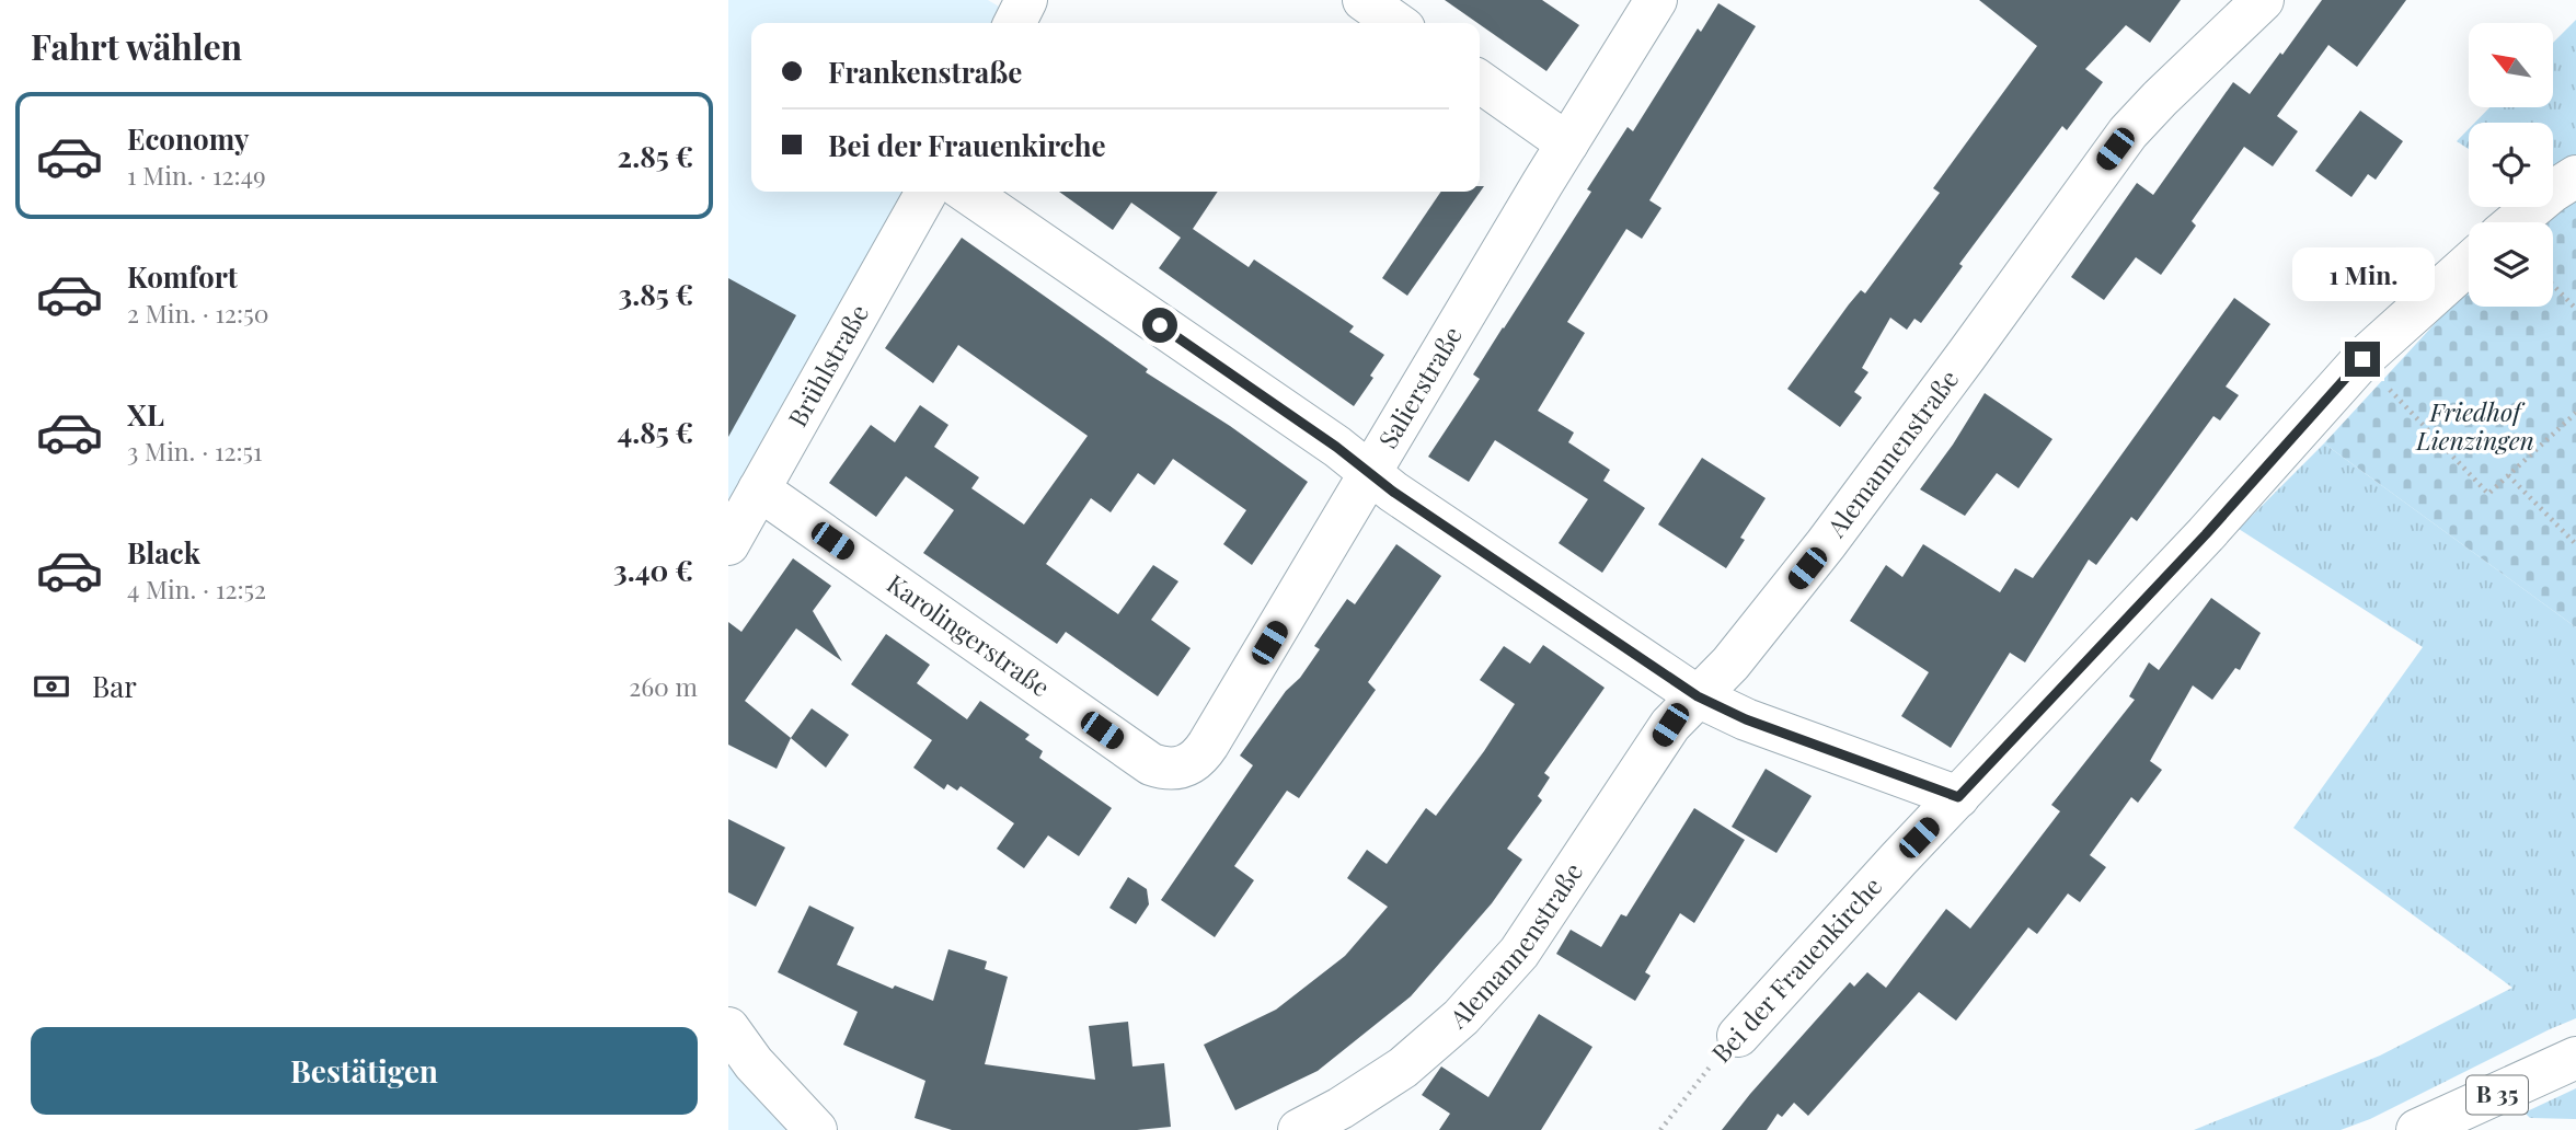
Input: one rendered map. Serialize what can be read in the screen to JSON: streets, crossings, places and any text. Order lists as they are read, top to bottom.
{
  "streets": {
    "street": [
      "Brühlstraße",
      "Salierstraße",
      "Alemannenstraße",
      "Karolingerstraße",
      "Bei der Frauenkirche",
      "B 35"
    ]
  },
  "crossings": [
    ["Brühlstraße", "Karolingerstraße"],
    ["Salierstraße", "Karolingerstraße"]
  ],
  "parks": ["Friedhof Lienzingen"],
  "north": "top left",
  "page": {
    "heading": "Fahrt wählen",
    "banner": ["Frankenstraße", "Bei der Frauenkirche"],
    "list": [
      {
        "name": "Economy",
        "note": "1 Min. · 12:49",
        "value": "2.85 €"
      },
      {
        "name": "Komfort",
        "note": "2 Min. · 12:50",
        "value": "3.85 €"
      },
      {
        "name": "XL",
        "note": "3 Min. · 12:51",
        "value": "4.85 €"
      },
      {
        "name": "Black",
        "note": "4 Min. · 12:52",
        "value": "3.40 €"
      }
    ],
    "bubble": "1 Min.",
    "pay": ["Bar", "260 m"],
    "buttons": "Bestätigen"
  }
}
